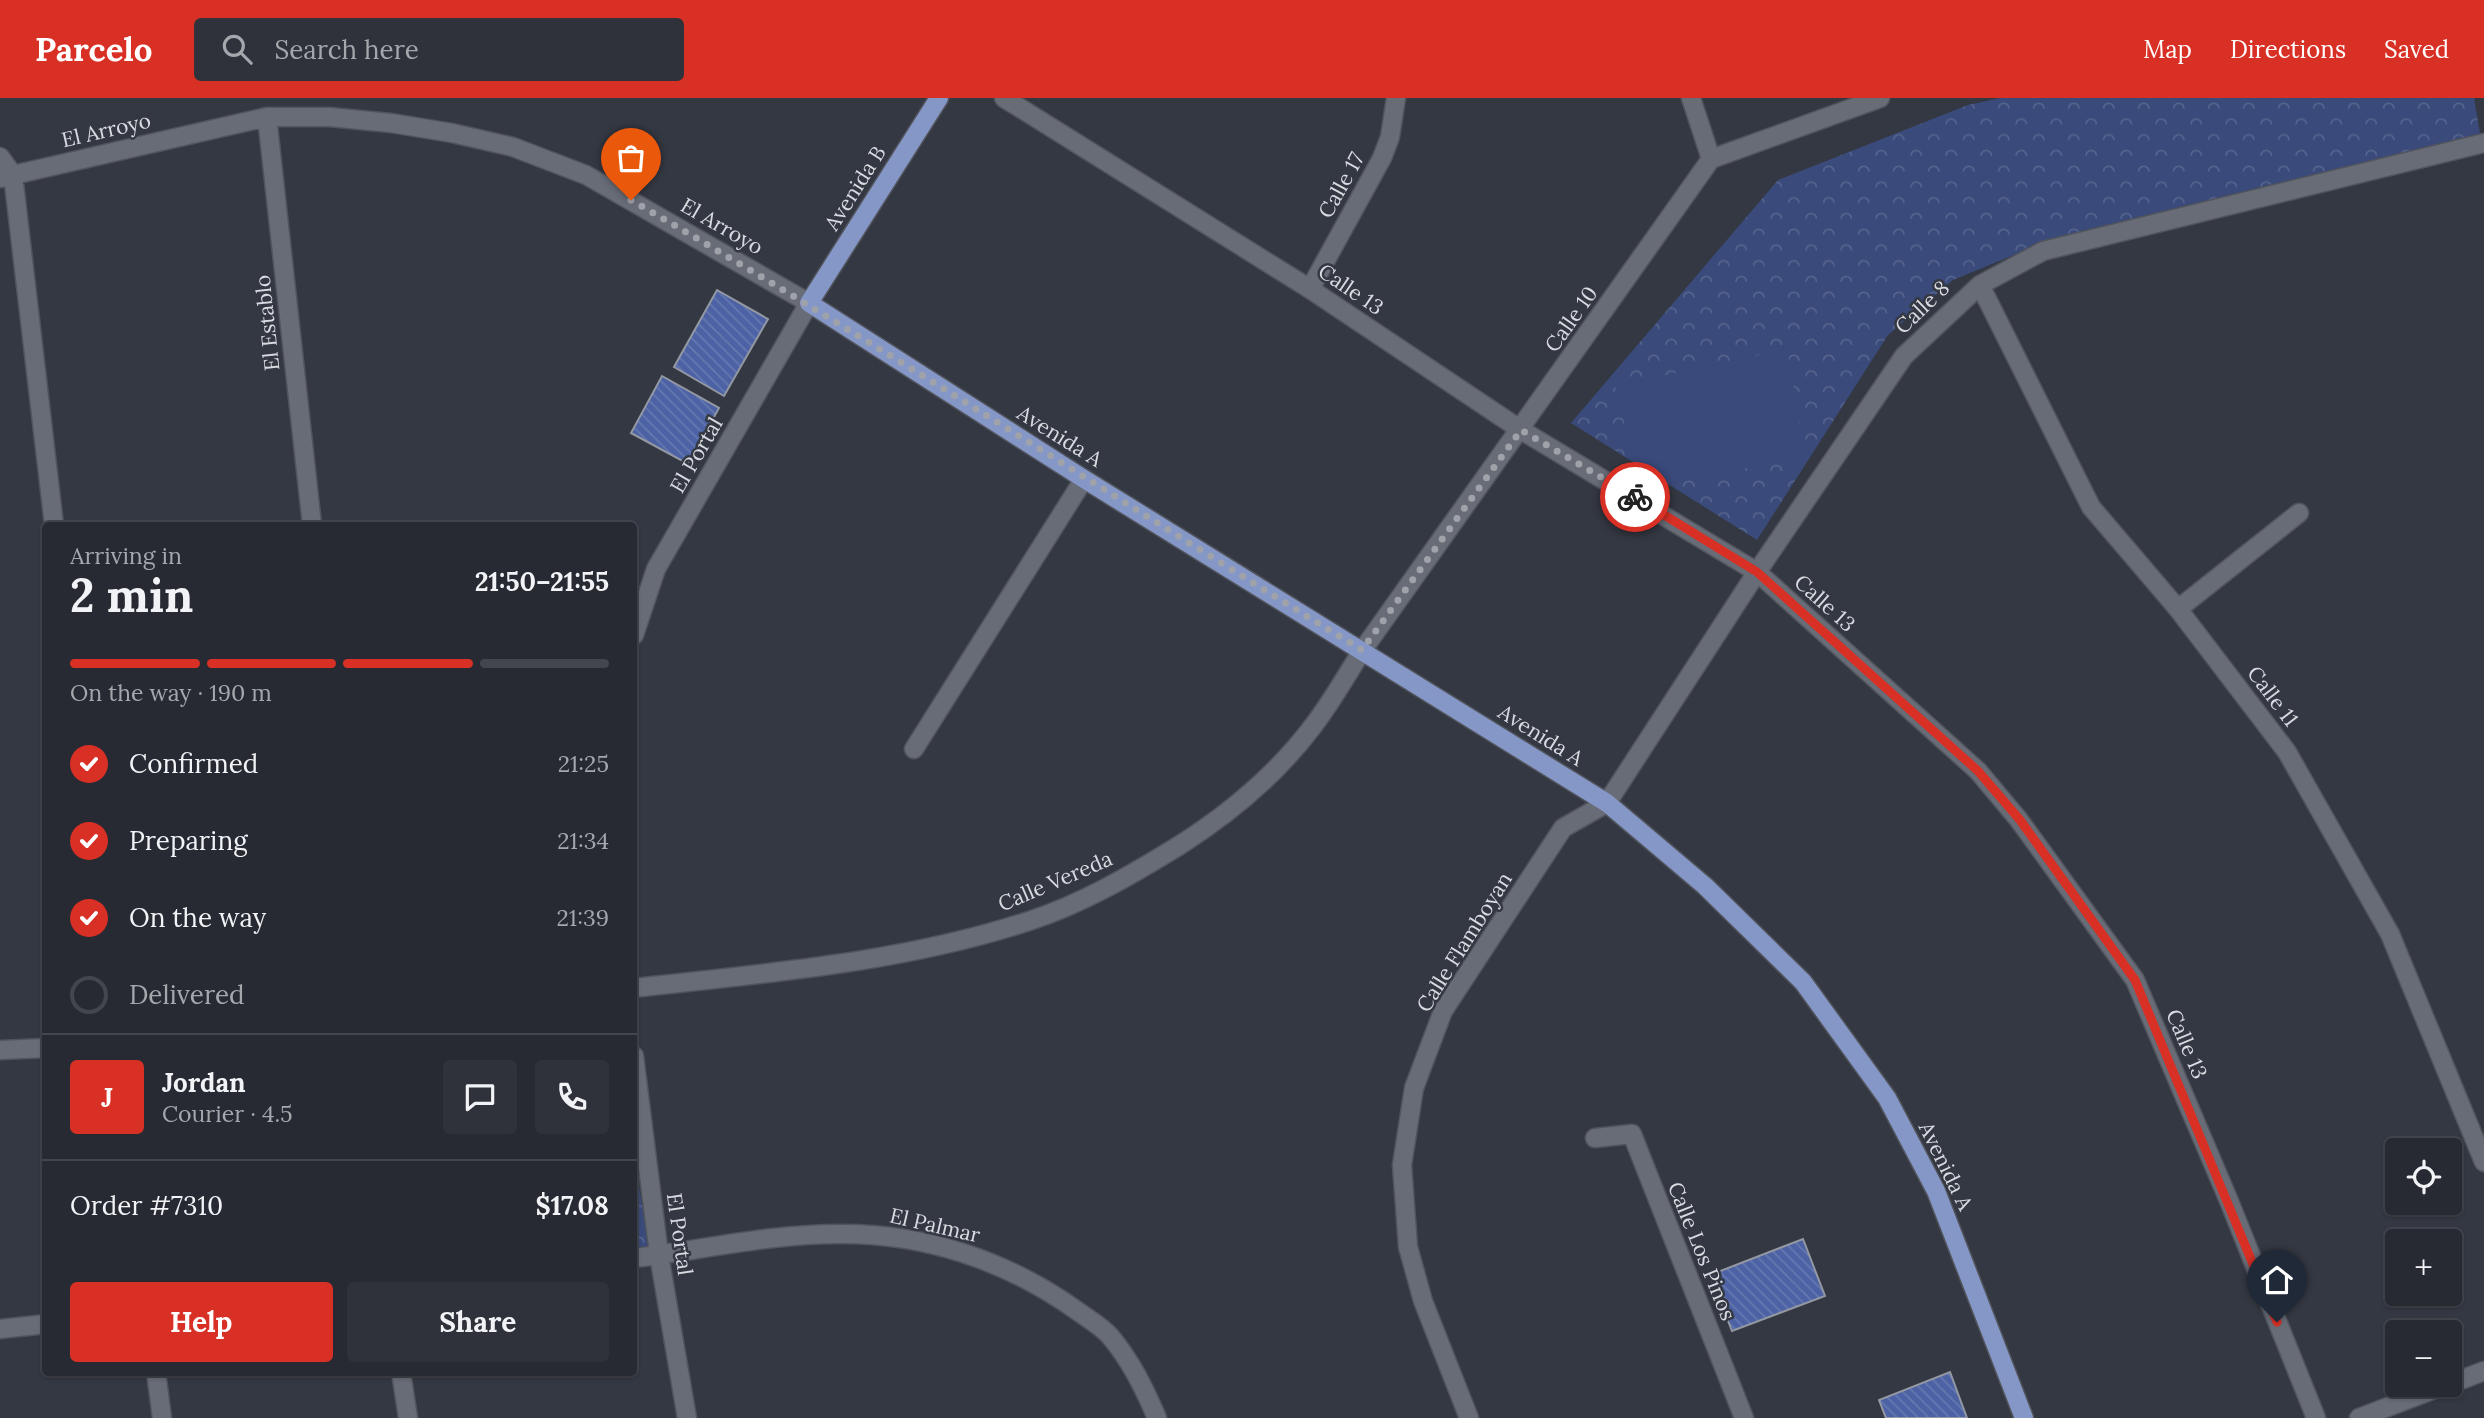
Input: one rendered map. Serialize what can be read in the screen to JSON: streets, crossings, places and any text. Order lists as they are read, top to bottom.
{
  "streets": {
    "main road": ["Avenida B", "Avenida A"],
    "street": [
      "El Arroyo",
      "Calle 17",
      "Calle 13",
      "Calle 8",
      "Calle 10",
      "El Establo",
      "El Portal",
      "Calle 11",
      "Calle Vereda",
      "Calle Flamboyan",
      "El Palmar",
      "Calle Los Pinos"
    ]
  },
  "crossings": [
    ["El Arroyo", "Avenida B"],
    ["El Arroyo", "El Establo"],
    ["El Arroyo", "Avenida A"],
    ["El Arroyo", "El Portal"],
    ["Calle 17", "Calle 13"],
    ["Avenida B", "Avenida A"],
    ["Avenida B", "El Portal"],
    ["Calle 13", "Calle 8"],
    ["Calle 13", "Calle 10"],
    ["Calle 8", "Avenida A"],
    ["Calle 8", "Calle 11"],
    ["Calle 8", "Calle Flamboyan"],
    ["Calle 10", "Avenida A"],
    ["Calle 10", "Calle Vereda"],
    ["Avenida A", "El Portal"],
    ["Avenida A", "Calle Vereda"],
    ["Avenida A", "Calle Flamboyan"],
    ["El Portal", "El Palmar"]
  ],
  "page": {
    "header": "Parcelo",
    "search": "Search here",
    "nav": ["Map", "Directions", "Saved"],
    "heading": ["2 min", "Arriving in", "21:50–21:55"],
    "panel": [
      "Jordan",
      "Courier · 4.5",
      "Order #7310",
      "$17.08"
    ],
    "bar": "On the way · 190 m",
    "list": [
      ["Confirmed", "21:25"],
      ["Preparing", "21:34"],
      ["On the way", "21:39"],
      "Delivered"
    ],
    "round": "J",
    "map_buttons": ["+", "−"],
    "buttons": ["Help", "Share"]
  }
}
